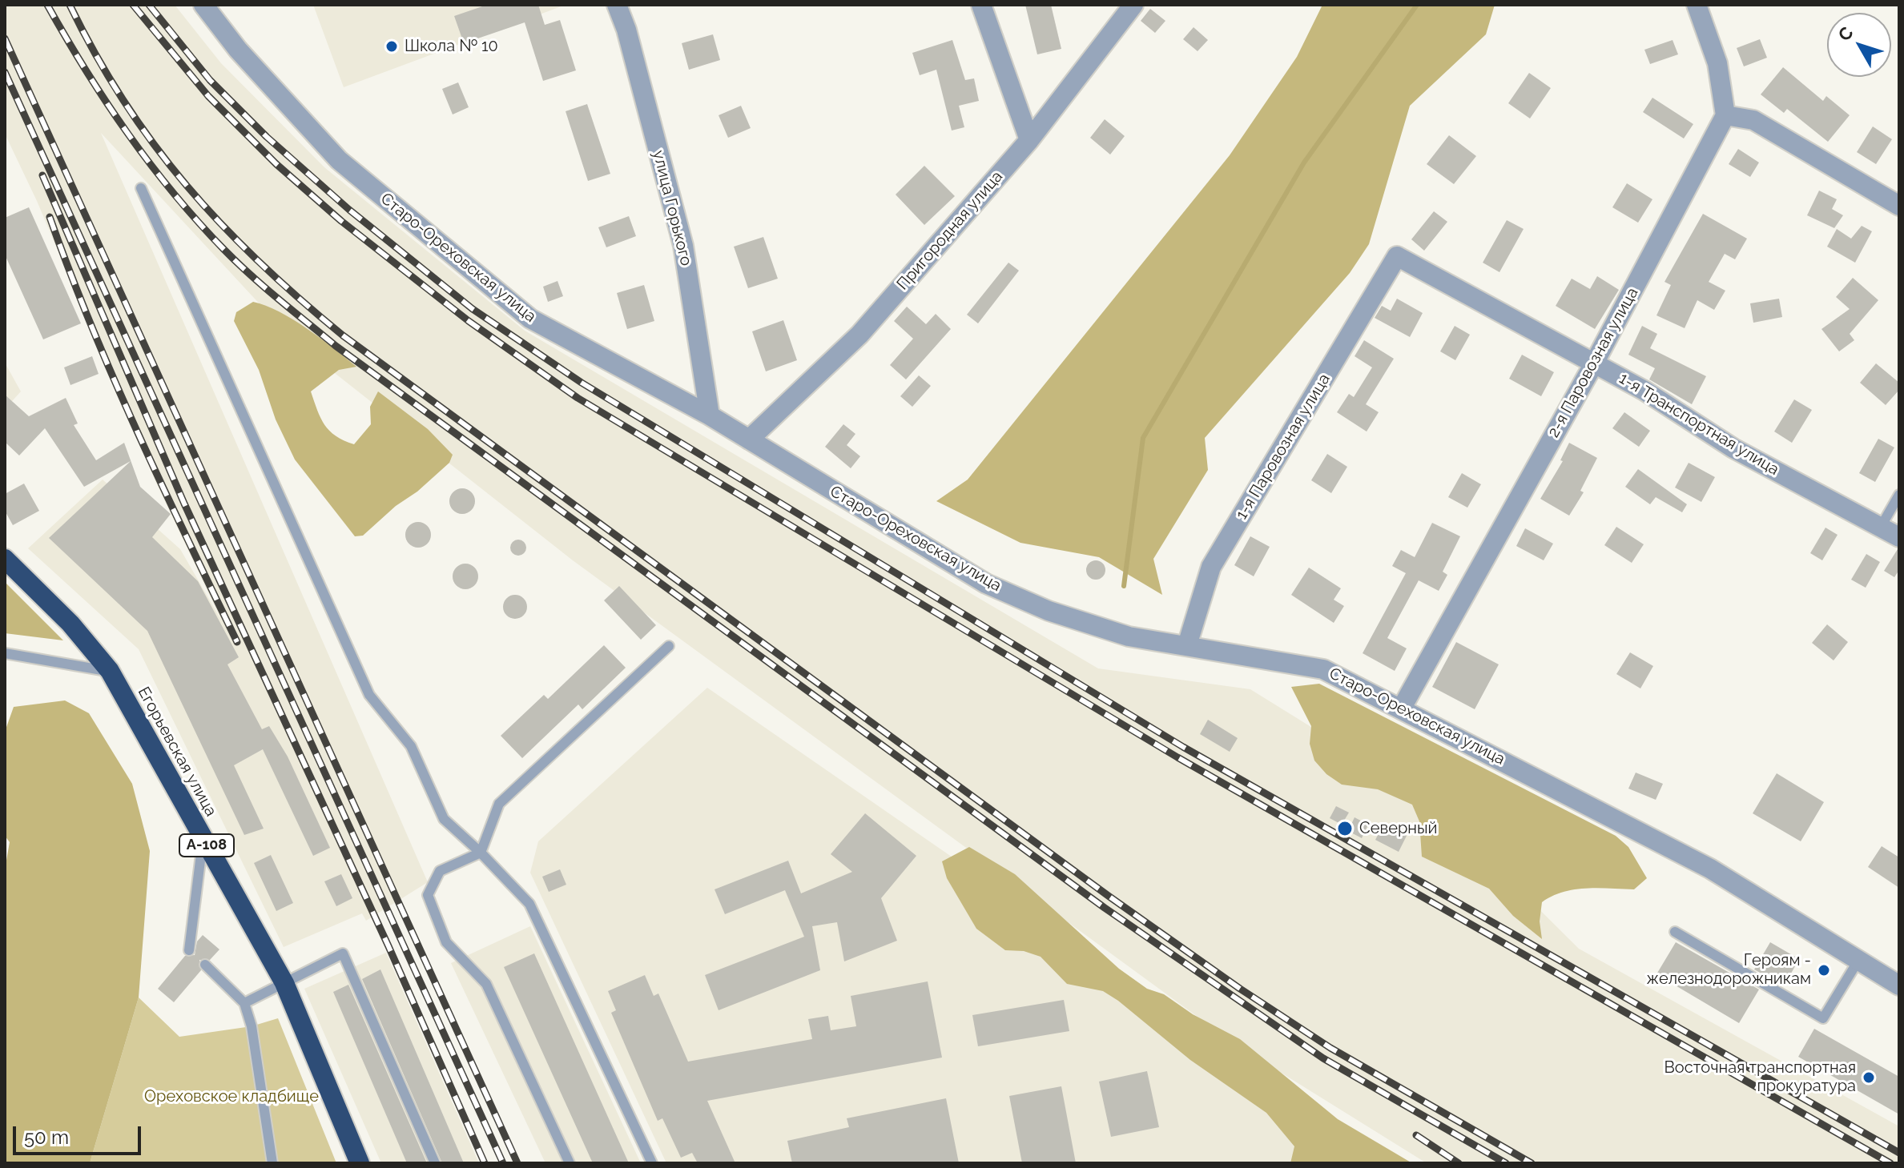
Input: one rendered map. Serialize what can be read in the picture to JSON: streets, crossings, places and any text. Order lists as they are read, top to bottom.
{
  "streets": {
    "highway": ["Егорьевская улица", "А-108"],
    "street": [
      "улица Горького",
      "Пригородная улица",
      "Старо-Ореховская улица",
      "2-я Паровозная улица",
      "1-я Транспортная улица",
      "1-я Паровозная улица"
    ]
  },
  "crossings": [
    ["улица Горького", "Старо-Ореховская улица"],
    ["Пригородная улица", "Старо-Ореховская улица"],
    ["Старо-Ореховская улица", "2-я Паровозная улица"],
    ["Старо-Ореховская улица", "1-я Паровозная улица"],
    ["2-я Паровозная улица", "1-я Транспортная улица"],
    ["1-я Транспортная улица", "1-я Паровозная улица"]
  ],
  "parks": ["Ореховское кладбище"],
  "places": [
    "Школа № 10",
    "Северный",
    "Героям - железнодорожникам",
    "Восточная транспортная прокуратура"
  ],
  "scale_bar": "50 m",
  "north": "top left"
}
